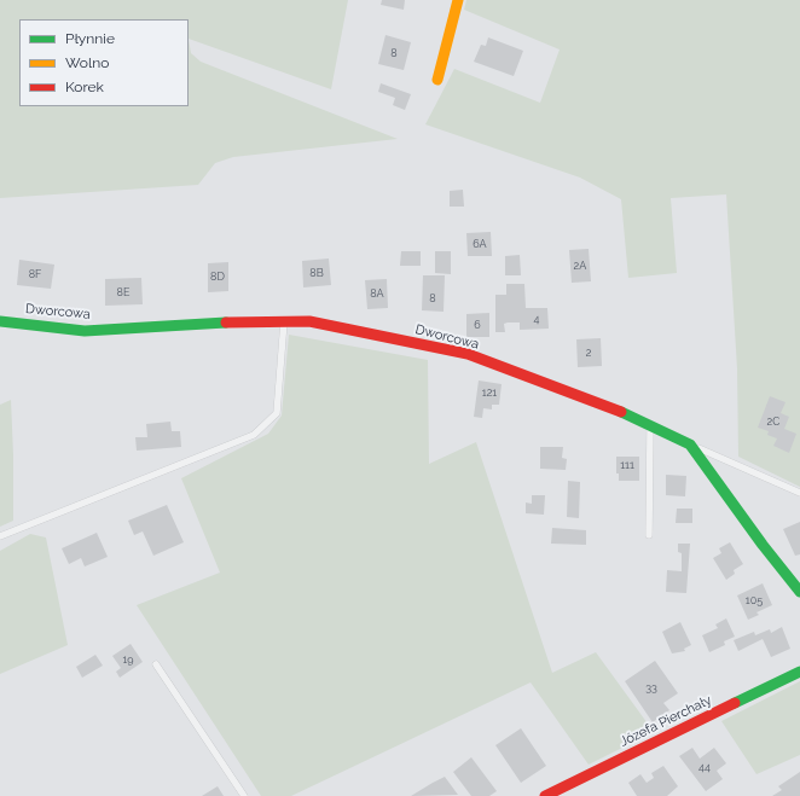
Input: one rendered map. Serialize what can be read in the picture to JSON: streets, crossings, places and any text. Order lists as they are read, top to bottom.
{
  "streets": {
    "street": ["Dworcowa", "Józefa Pierchały"]
  },
  "house_numbers": [
    "8",
    "6A",
    "2A",
    "8B",
    "8F",
    "8D",
    "8E",
    "8A",
    "8",
    "4",
    "6",
    "2",
    "121",
    "2C",
    "111",
    "105",
    "19",
    "33",
    "44"
  ],
  "legend": ["Płynnie", "Wolno", "Korek"]
}
